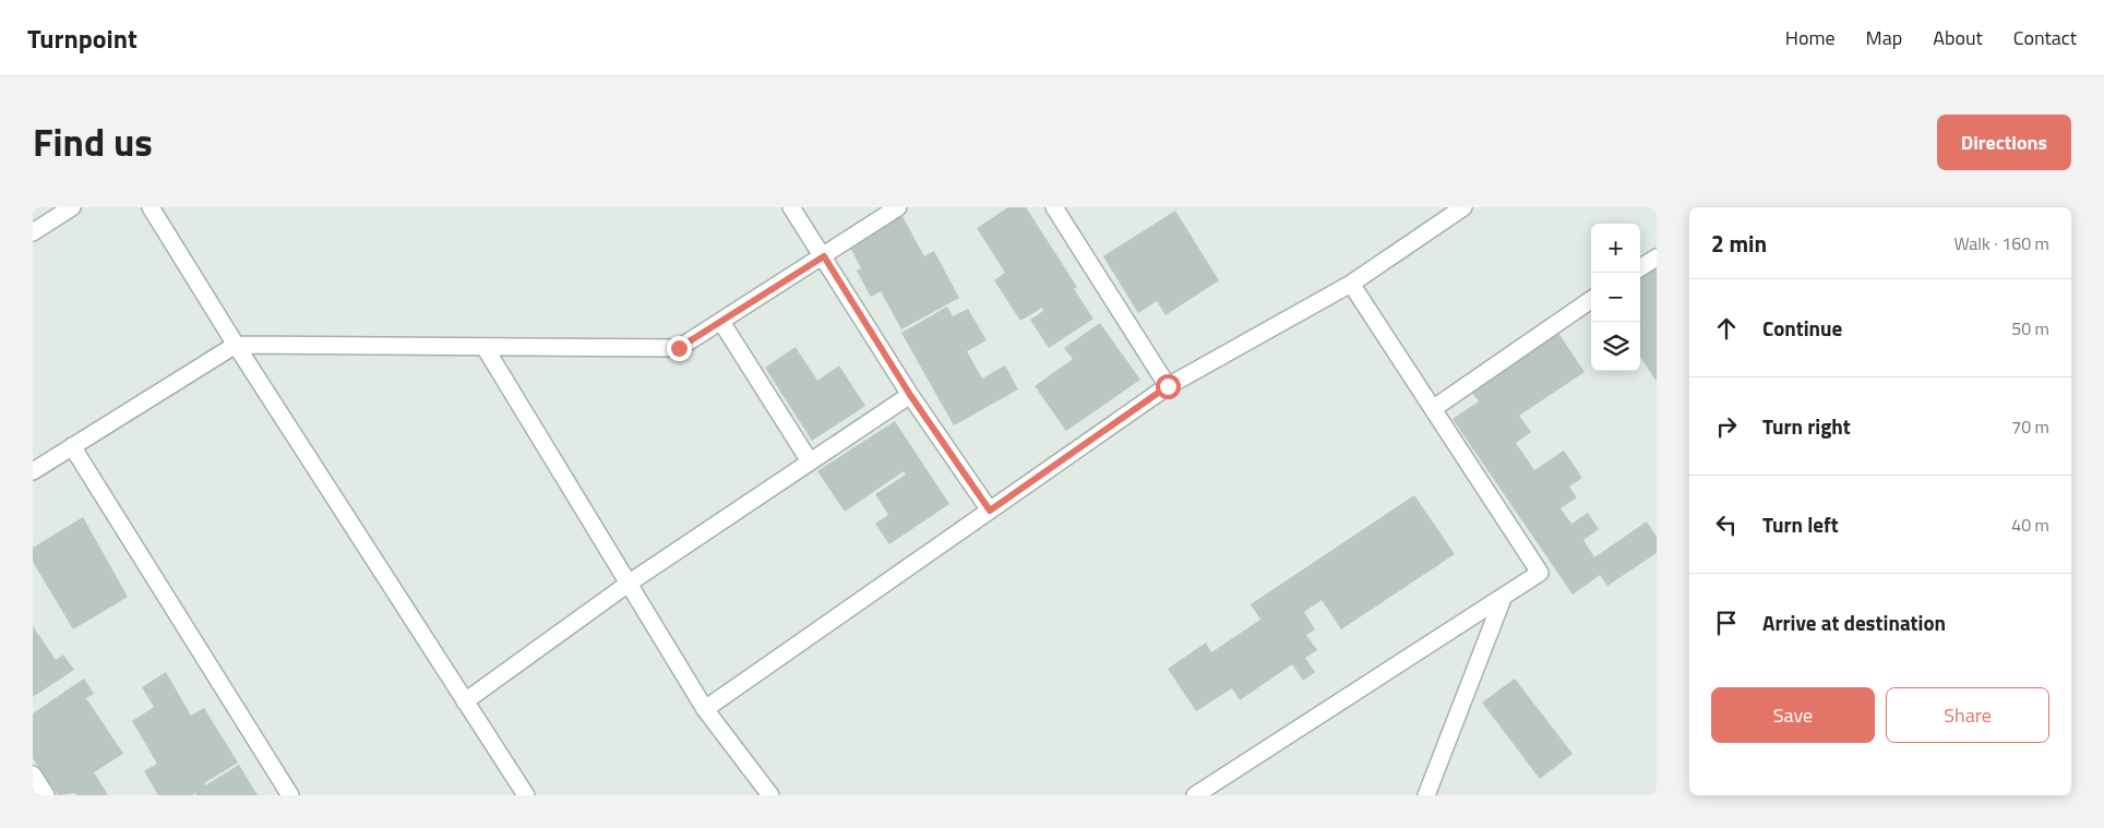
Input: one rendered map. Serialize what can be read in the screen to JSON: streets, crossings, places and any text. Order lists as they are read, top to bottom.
{
  "page": {
    "header": "Turnpoint",
    "nav": [
      "Home",
      "Map",
      "About",
      "Contact"
    ],
    "title": "Find us",
    "buttons": [
      "Directions",
      ["Save", "Share"]
    ],
    "heading": ["2 min", "Walk · 160 m"],
    "map_buttons": ["+", "−"],
    "list": [
      ["Continue", "50 m"],
      ["Turn right", "70 m"],
      ["Turn left", "40 m"],
      "Arrive at destination"
    ]
  }
}
